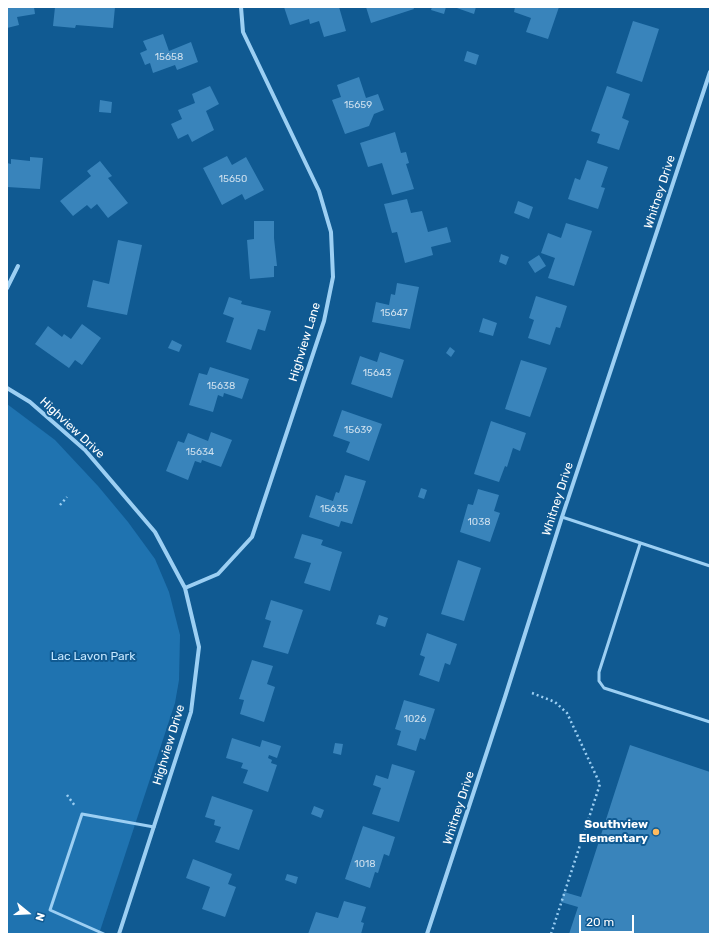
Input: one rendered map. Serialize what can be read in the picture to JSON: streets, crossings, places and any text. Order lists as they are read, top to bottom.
{
  "streets": {
    "street": ["Whitney Drive", "Highview Lane", "Highview Drive"]
  },
  "crossings": [
    ["Highview Lane", "Highview Drive"]
  ],
  "parks": ["Lac Lavon Park"],
  "places": ["Southview Elementary"],
  "house_numbers": [
    "15658",
    "15659",
    "15650",
    "15647",
    "15643",
    "15638",
    "15639",
    "15634",
    "15635",
    "1038",
    "1026",
    "1018"
  ],
  "scale_bar": "20 m",
  "north": "right"
}
